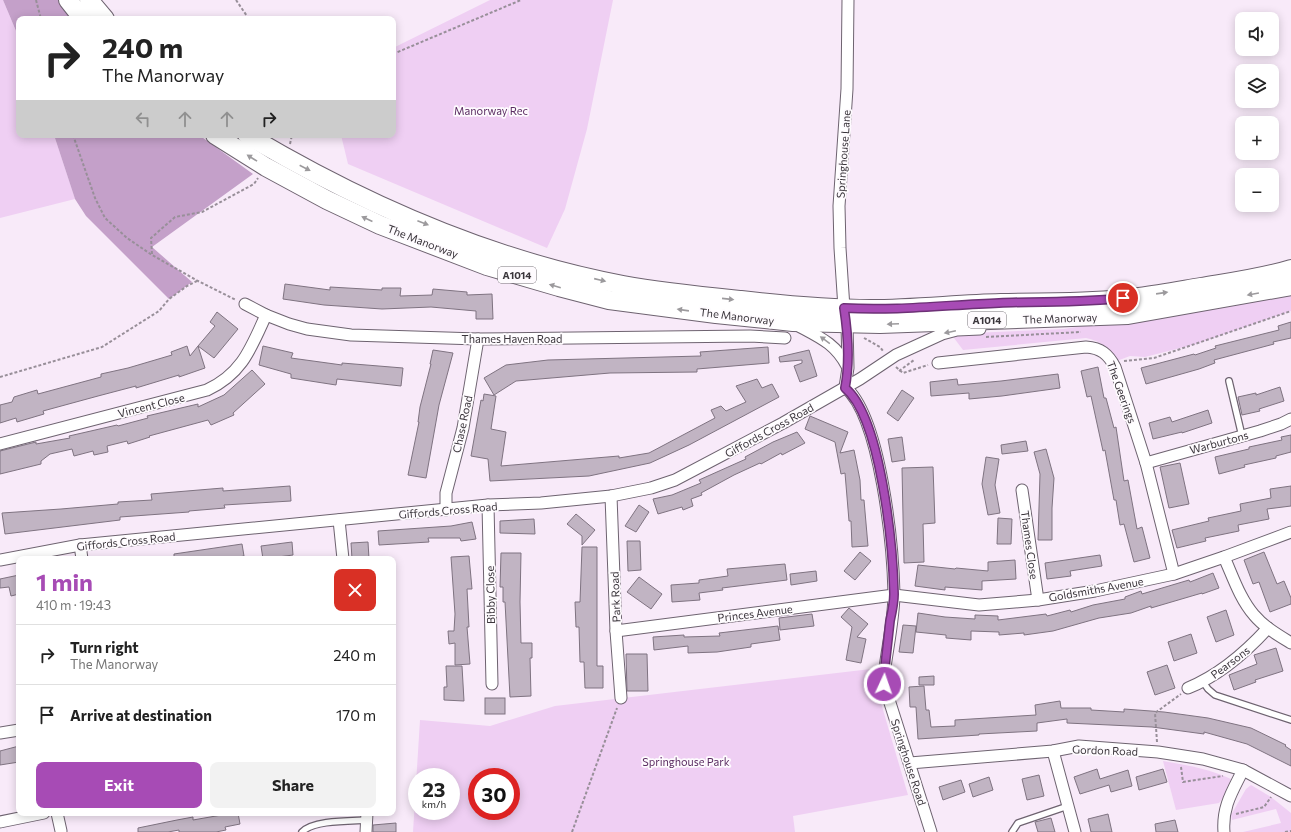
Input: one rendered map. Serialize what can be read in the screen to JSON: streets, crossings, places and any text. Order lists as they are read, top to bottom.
{
  "streets": {
    "main road": ["The Manorway", "A1014"],
    "street": [
      "Springhouse Lane",
      "Thames Haven Road",
      "The Geerings",
      "Vincent Close",
      "Chase Road",
      "Giffords Cross Road",
      "Warburtons",
      "Thames Close",
      "Goldsmiths Avenue",
      "Bibby Close",
      "Park Road",
      "Princes Avenue",
      "Pearsons",
      "Gordon Road",
      "Springhouse Road"
    ]
  },
  "crossings": [
    ["Springhouse Lane", "The Manorway"],
    ["The Manorway", "Thames Haven Road"],
    ["The Manorway", "Giffords Cross Road"],
    ["Thames Haven Road", "Vincent Close"],
    ["Thames Haven Road", "Chase Road"],
    ["The Geerings", "Warburtons"],
    ["The Geerings", "Goldsmiths Avenue"],
    ["Chase Road", "Giffords Cross Road"],
    ["Giffords Cross Road", "Bibby Close"],
    ["Giffords Cross Road", "Park Road"],
    ["Giffords Cross Road", "Springhouse Road"],
    ["Thames Close", "Goldsmiths Avenue"],
    ["Goldsmiths Avenue", "Princes Avenue"],
    ["Goldsmiths Avenue", "Springhouse Road"],
    ["Park Road", "Princes Avenue"],
    ["Princes Avenue", "Springhouse Road"],
    ["Gordon Road", "Springhouse Road"]
  ],
  "parks": ["Manorway Rec", "Springhouse Park"],
  "page": {
    "map_buttons": ["+", "−"],
    "turn": ["240 m", "The Manorway"],
    "heading": ["1 min", "410 m · 19:43"],
    "list": [
      {
        "name": "Turn right",
        "note": "The Manorway",
        "value": "240 m"
      },
      {
        "name": "Arrive at destination",
        "value": "170 m"
      }
    ],
    "buttons": ["Exit", "Share"],
    "speed": "23 km/h",
    "limit": "30"
  }
}
